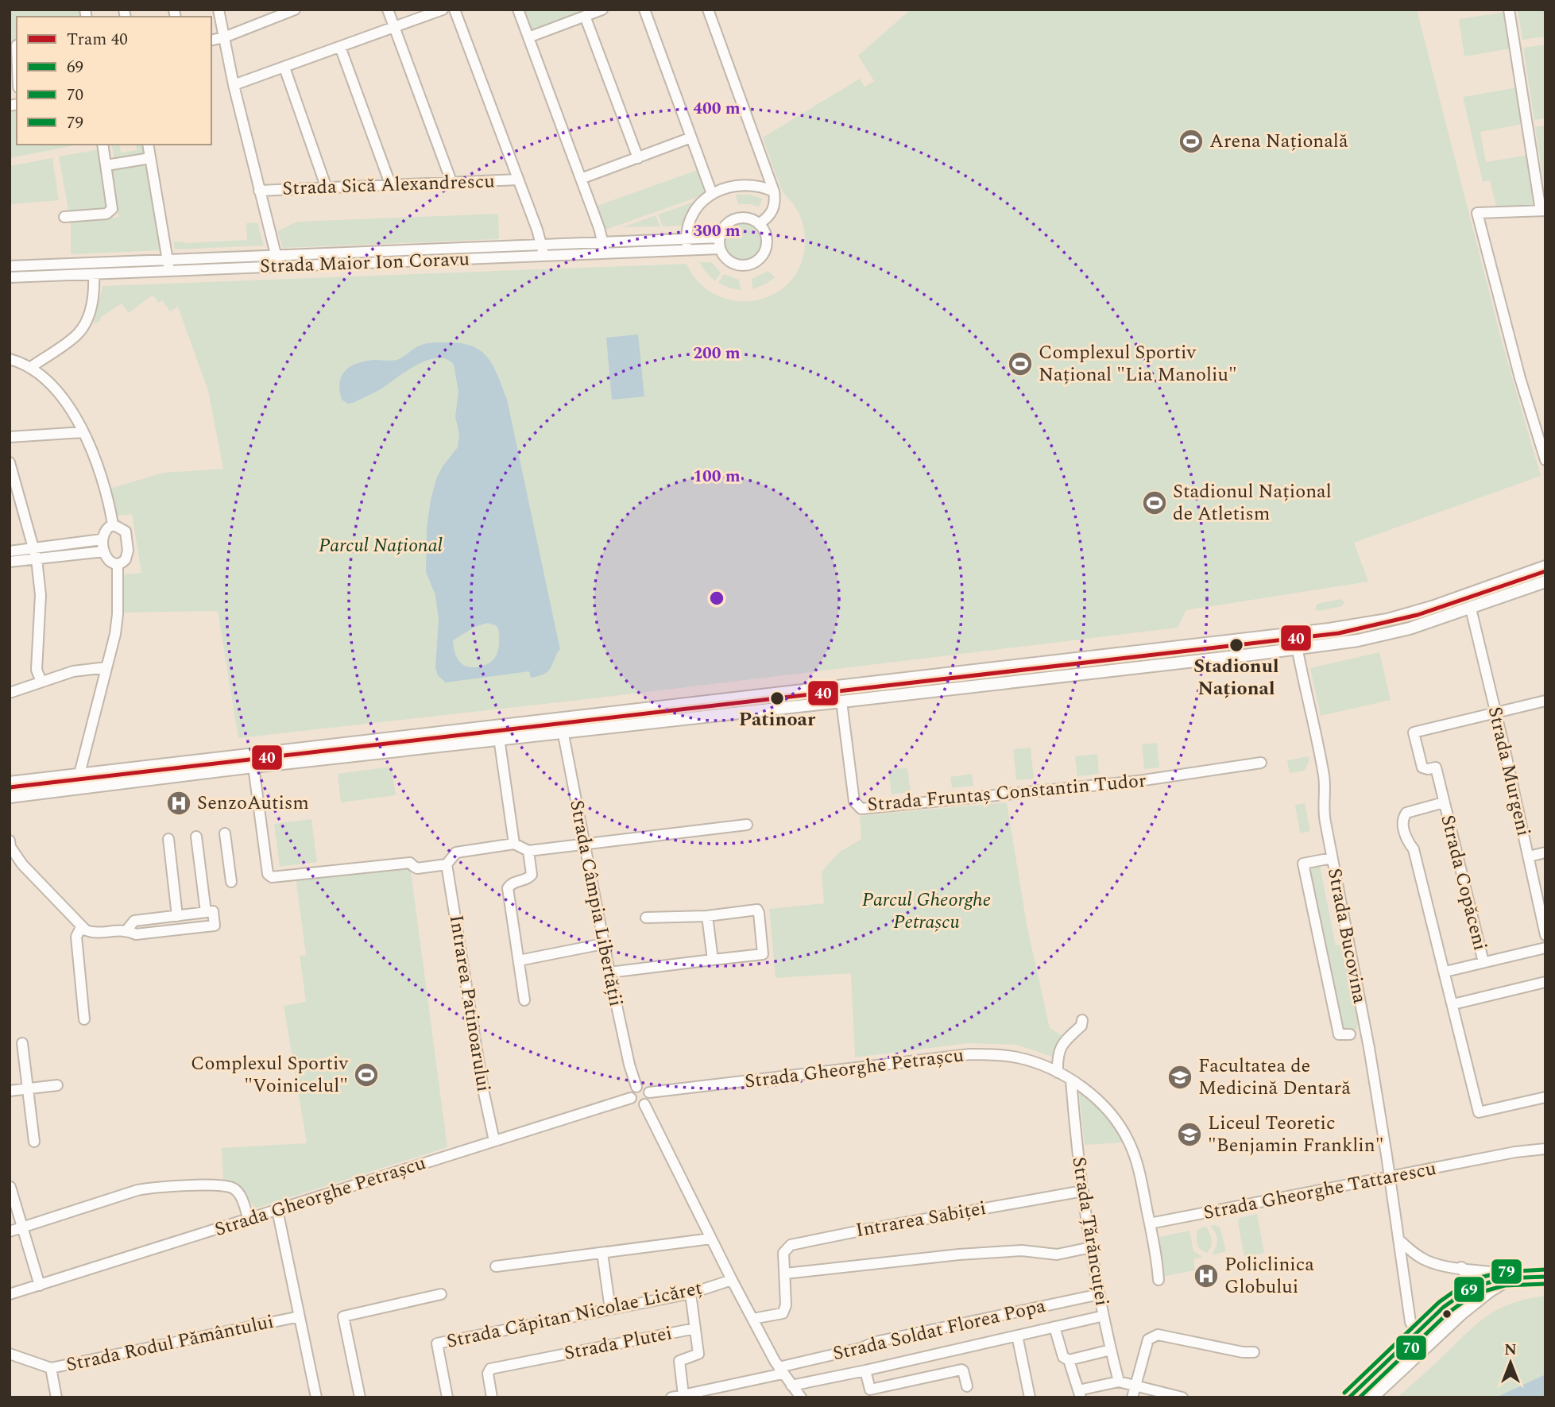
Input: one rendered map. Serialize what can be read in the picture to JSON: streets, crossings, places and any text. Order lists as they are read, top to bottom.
{
  "streets": {
    "street": [
      "Strada Sică Alexandrescu",
      "Strada Maior Ion Coravu",
      "Strada Murgeni",
      "Strada Fruntaș Constantin Tudor",
      "Strada Copăceni",
      "Strada Câmpia Libertății",
      "Strada Bucovina",
      "Intrarea Patinoarului",
      "Strada Gheorghe Petrașcu",
      "Strada Gheorghe Tattarescu",
      "Intrarea Sabiței",
      "Strada Țărăncuței",
      "Strada Căpitan Nicolae Licăreț",
      "Strada Soldat Florea Popa",
      "Strada Rodul Pământului",
      "Strada Plutei"
    ]
  },
  "crossings": [
    ["Strada Murgeni", "Strada Copăceni"],
    ["Strada Câmpia Libertății", "Strada Gheorghe Petrașcu"],
    ["Strada Bucovina", "Strada Gheorghe Tattarescu"],
    ["Intrarea Patinoarului", "Strada Gheorghe Petrașcu"],
    ["Strada Gheorghe Petrașcu", "Strada Gheorghe Tattarescu"],
    ["Strada Gheorghe Petrașcu", "Strada Țărăncuței"],
    ["Intrarea Sabiței", "Strada Țărăncuței"],
    ["Strada Țărăncuței", "Strada Soldat Florea Popa"],
    ["Strada Soldat Florea Popa", "Strada Plutei"]
  ],
  "parks": ["Parcul Național", "Parcul Gheorghe Petrașcu"],
  "places": {
    "sports": [
      "Arena Națională",
      "Complexul Sportiv Național \"Lia Manoliu\"",
      "Stadionul Național de Atletism",
      "Complexul Sportiv \"Voinicelul\""
    ],
    "other": ["Stadionul Național", "Patinoar"],
    "hospital": ["SenzoAutism", "Policlinica Globului"],
    "school or university": ["Facultatea de Medicină Dentară", "Liceul Teoretic \"Benjamin Franklin\""]
  },
  "lines": [
    "tram line 40",
    "transit line 79",
    "transit line 69",
    "transit line 70"
  ],
  "legend": [
    "Tram 40",
    "69",
    "70",
    "79"
  ],
  "north": "top",
  "rings": [
    "400 m",
    "300 m",
    "200 m",
    "100 m"
  ]
}
